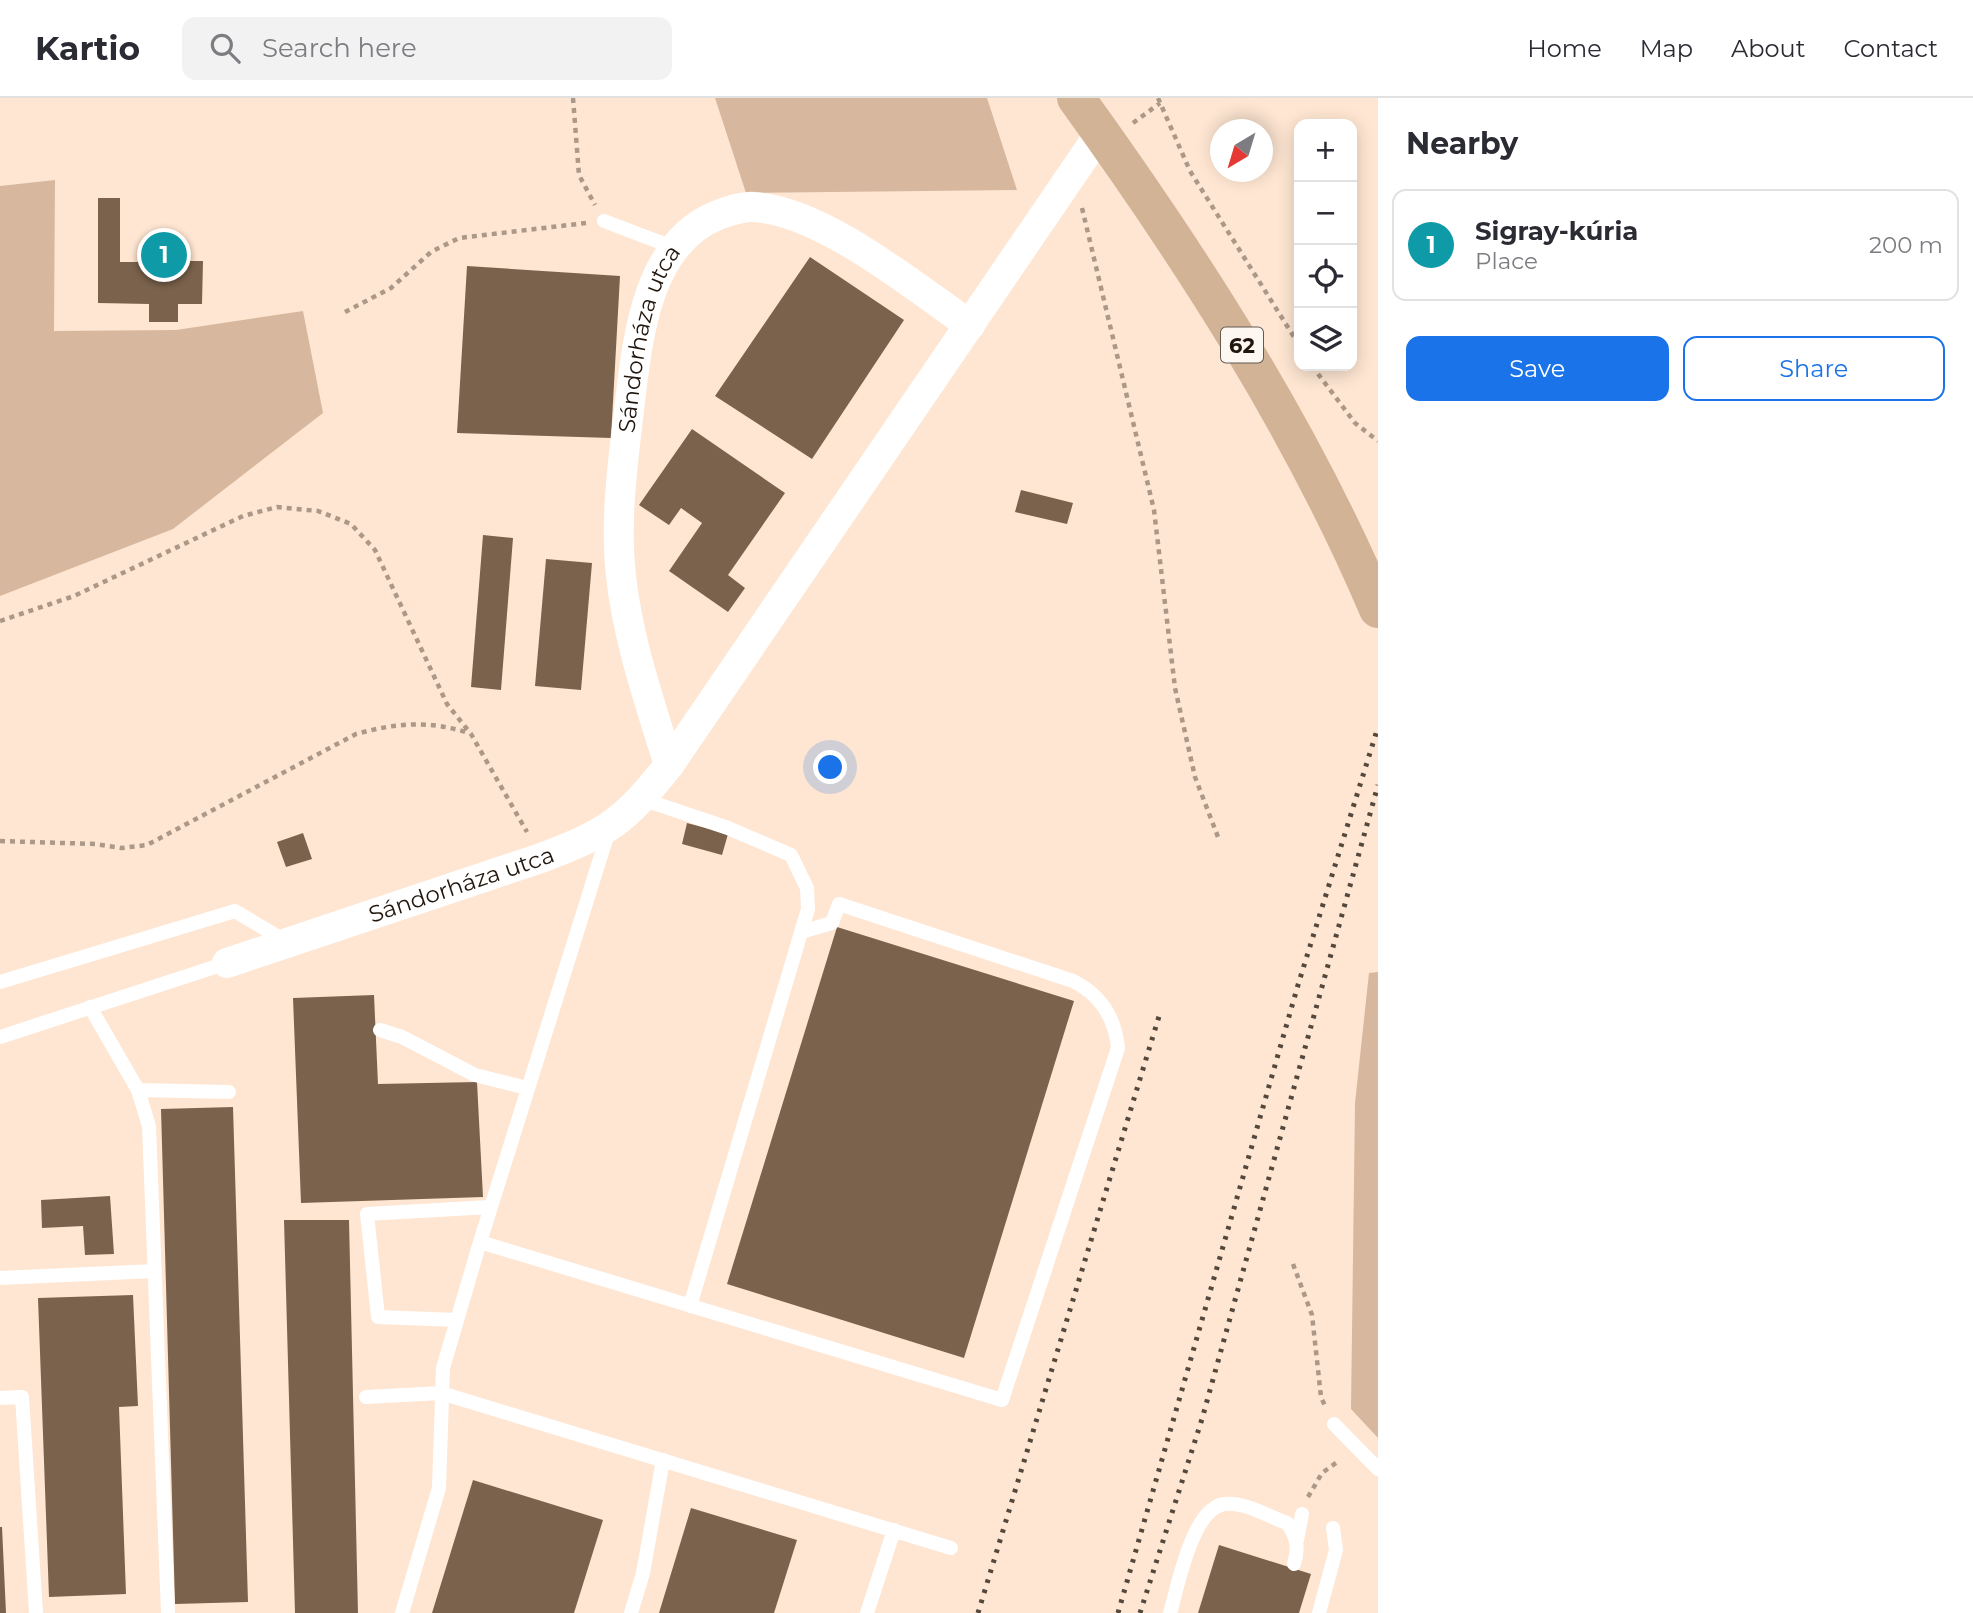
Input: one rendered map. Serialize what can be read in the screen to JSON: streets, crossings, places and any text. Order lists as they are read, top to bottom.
{
  "streets": {
    "main road": ["62"],
    "street": ["Sándorháza utca"]
  },
  "crossings": [
    ["Sándorháza utca", "62"]
  ],
  "north": "bottom left",
  "page": {
    "header": "Kartio",
    "search": "Search here",
    "nav": [
      "Home",
      "Map",
      "About",
      "Contact"
    ],
    "heading": "Nearby",
    "map_buttons": ["+", "−"],
    "list": [
      {
        "mark": "1",
        "name": "Sigray-kúria",
        "note": "Place",
        "value": "200 m"
      }
    ],
    "pins": "1",
    "buttons": ["Save", "Share"]
  }
}
